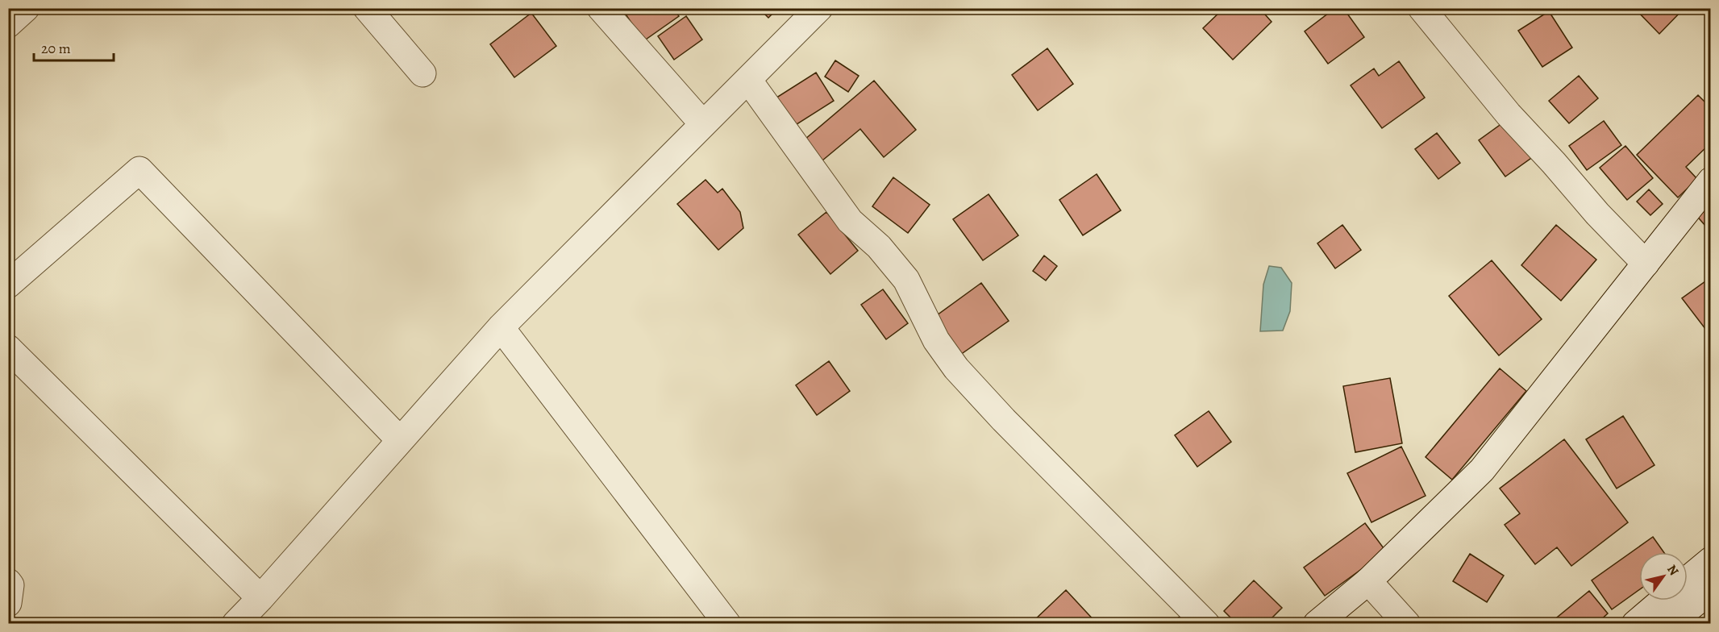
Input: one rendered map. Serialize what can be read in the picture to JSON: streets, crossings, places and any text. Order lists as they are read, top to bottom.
{
  "scale_bar": "20 m",
  "north": "top right"
}
